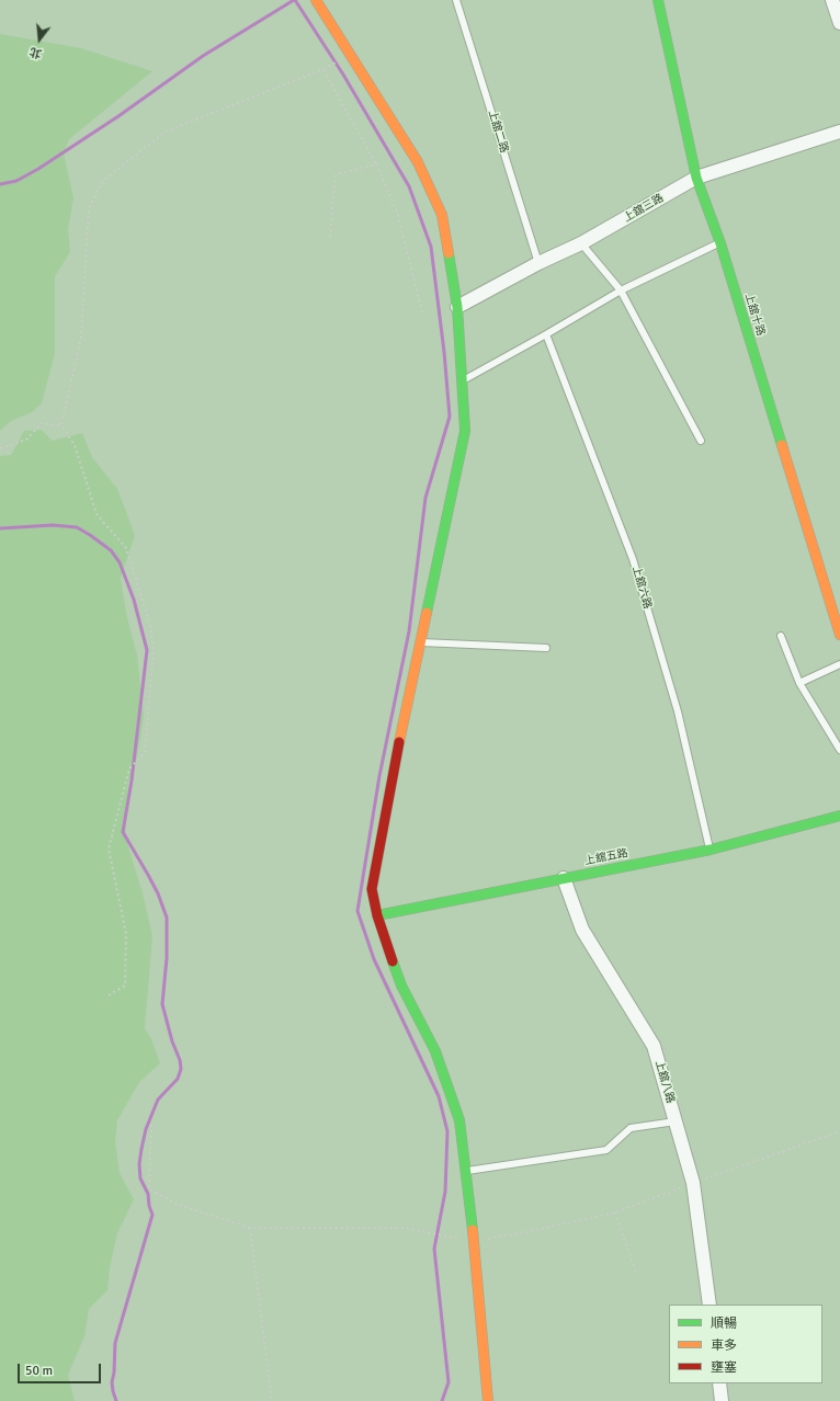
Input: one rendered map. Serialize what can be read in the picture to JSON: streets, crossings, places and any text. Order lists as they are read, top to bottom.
{
  "streets": {
    "street": [
      "上舘三路",
      "上舘十路",
      "上舘五路",
      "上舘八路"
    ],
    "lane": ["上舘二路", "上舘六路"]
  },
  "crossings": [
    ["上舘二路", "上舘三路"],
    ["上舘三路", "上舘十路"],
    ["上舘六路", "上舘五路"],
    ["上舘五路", "上舘八路"]
  ],
  "legend": ["順暢", "車多", "壅塞"],
  "scale_bar": "50 m",
  "north": "bottom"
}
